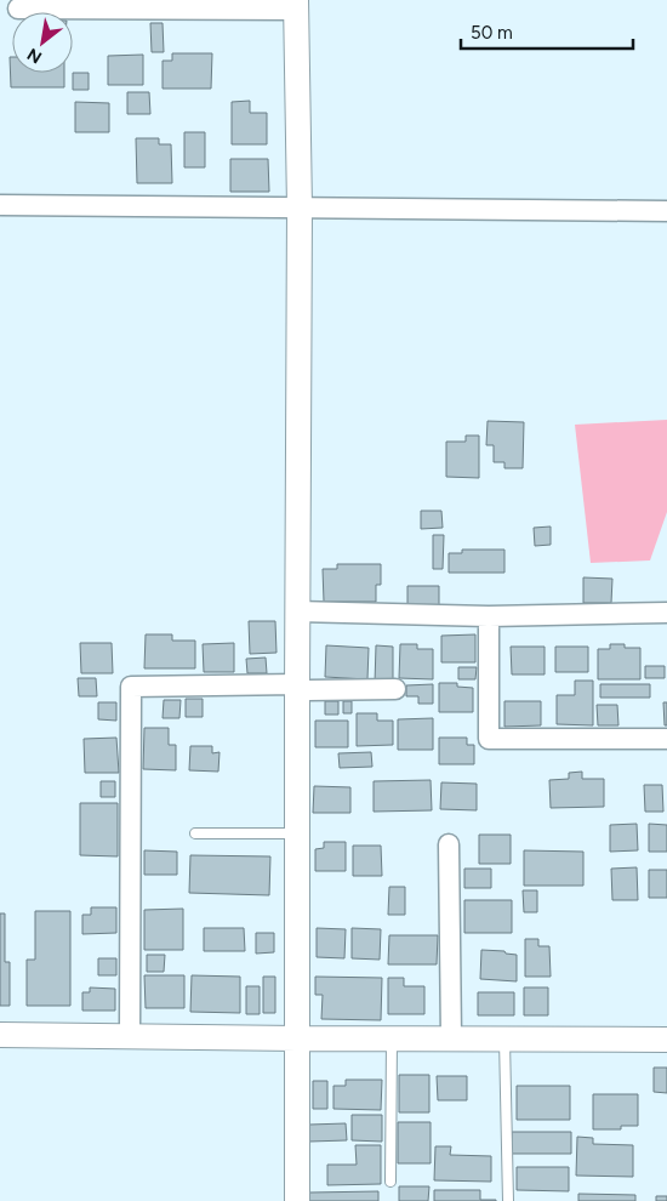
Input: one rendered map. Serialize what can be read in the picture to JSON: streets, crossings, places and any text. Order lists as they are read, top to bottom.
{
  "scale_bar": "50 m",
  "north": "bottom left"
}
